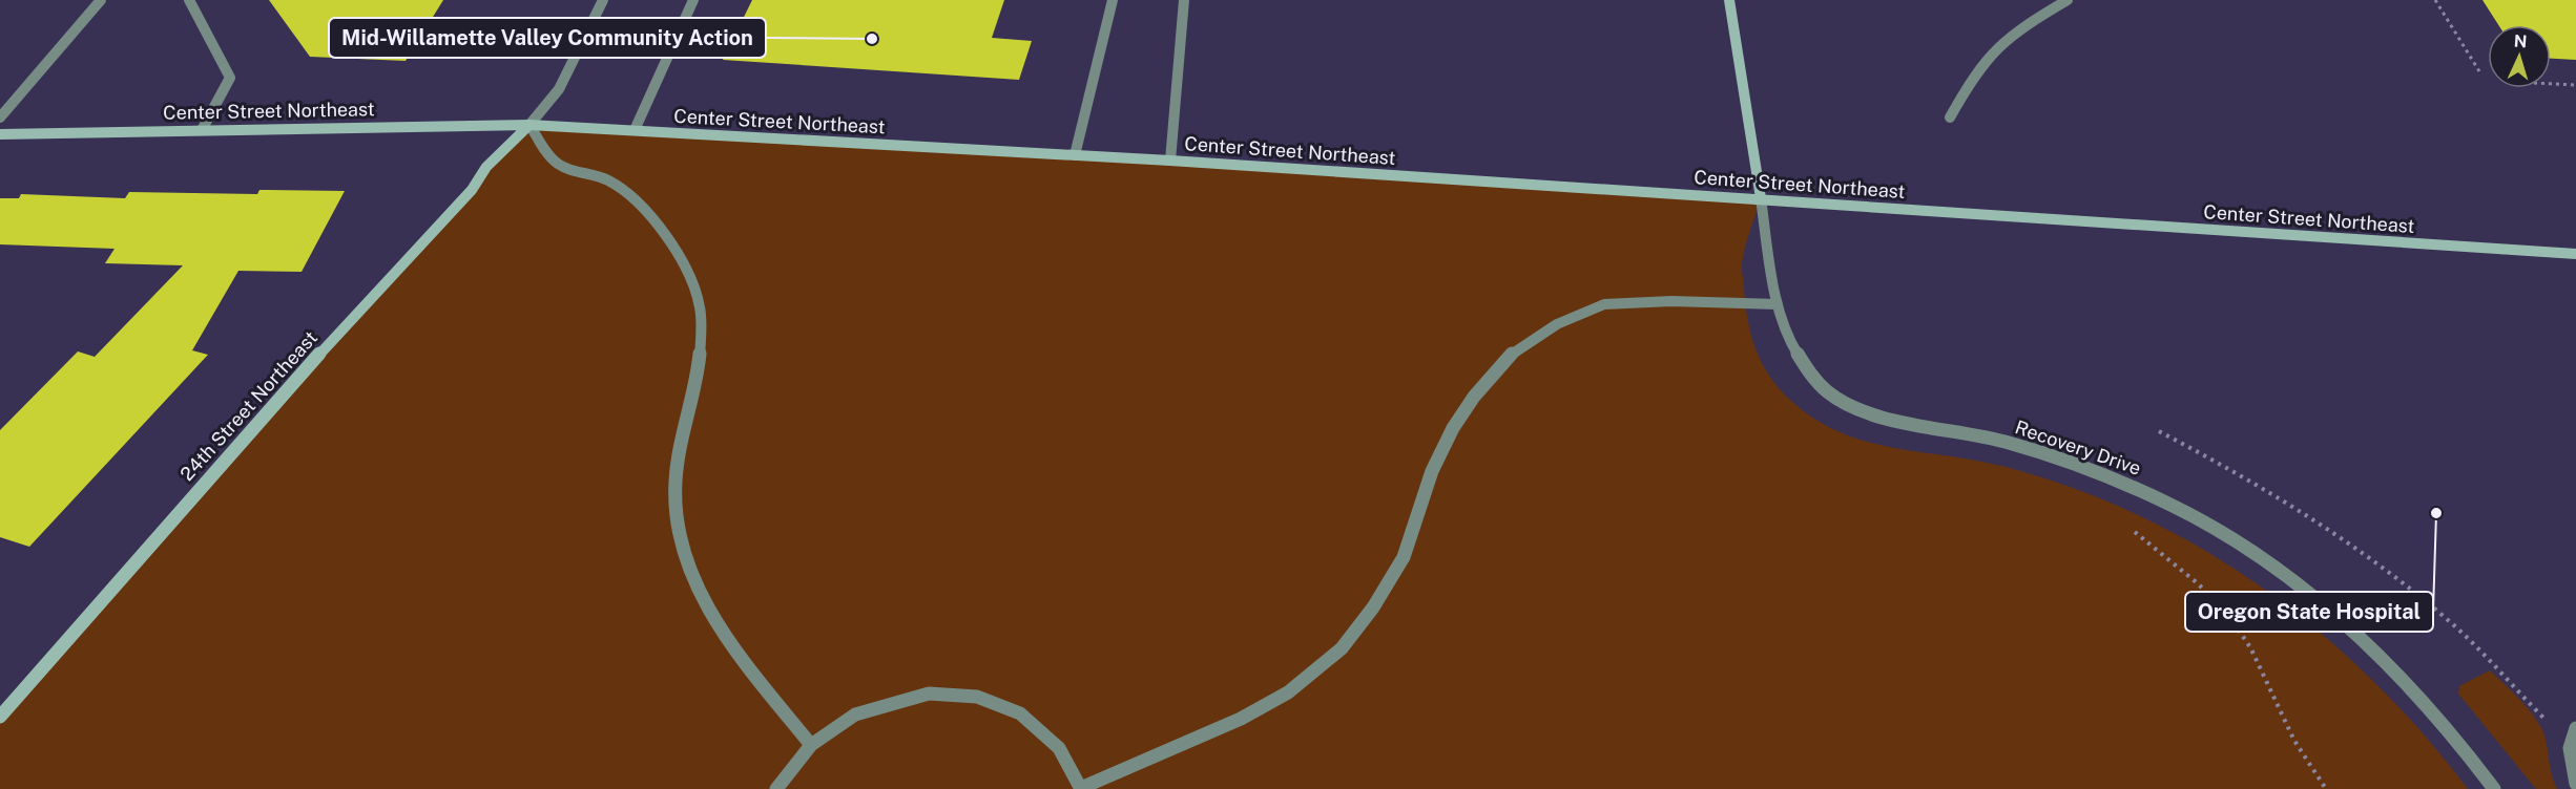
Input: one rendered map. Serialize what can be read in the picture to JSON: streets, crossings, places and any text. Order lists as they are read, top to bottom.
{
  "streets": {
    "main road": ["Center Street Northeast", "24th Street Northeast"],
    "street": ["Recovery Drive"]
  },
  "crossings": [
    ["Center Street Northeast", "24th Street Northeast"],
    ["Center Street Northeast", "Recovery Drive"]
  ],
  "places": ["Mid-Willamette Valley Community Action", "Oregon State Hospital"],
  "north": "top"
}
